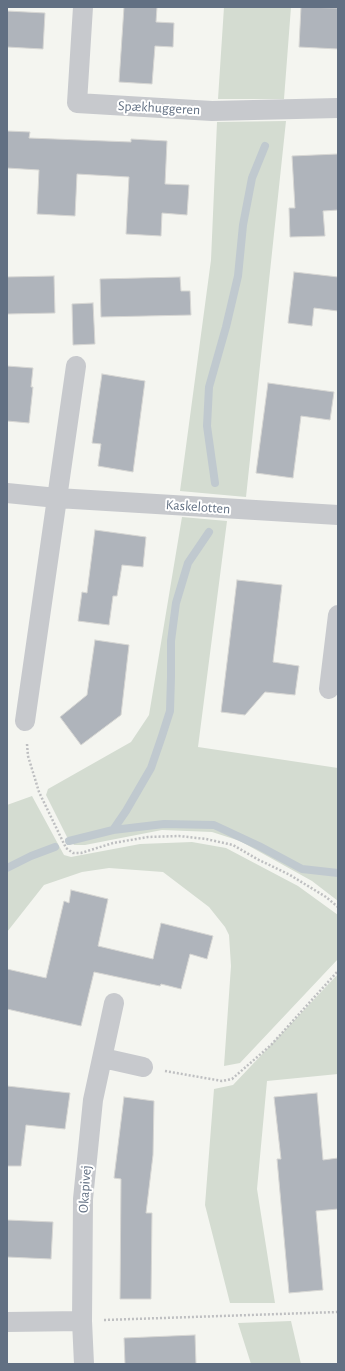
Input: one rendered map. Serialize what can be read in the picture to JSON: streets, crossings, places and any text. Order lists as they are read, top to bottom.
{
  "streets": {
    "street": ["Spækhuggeren", "Kaskelotten", "Okapivej"]
  }
}
